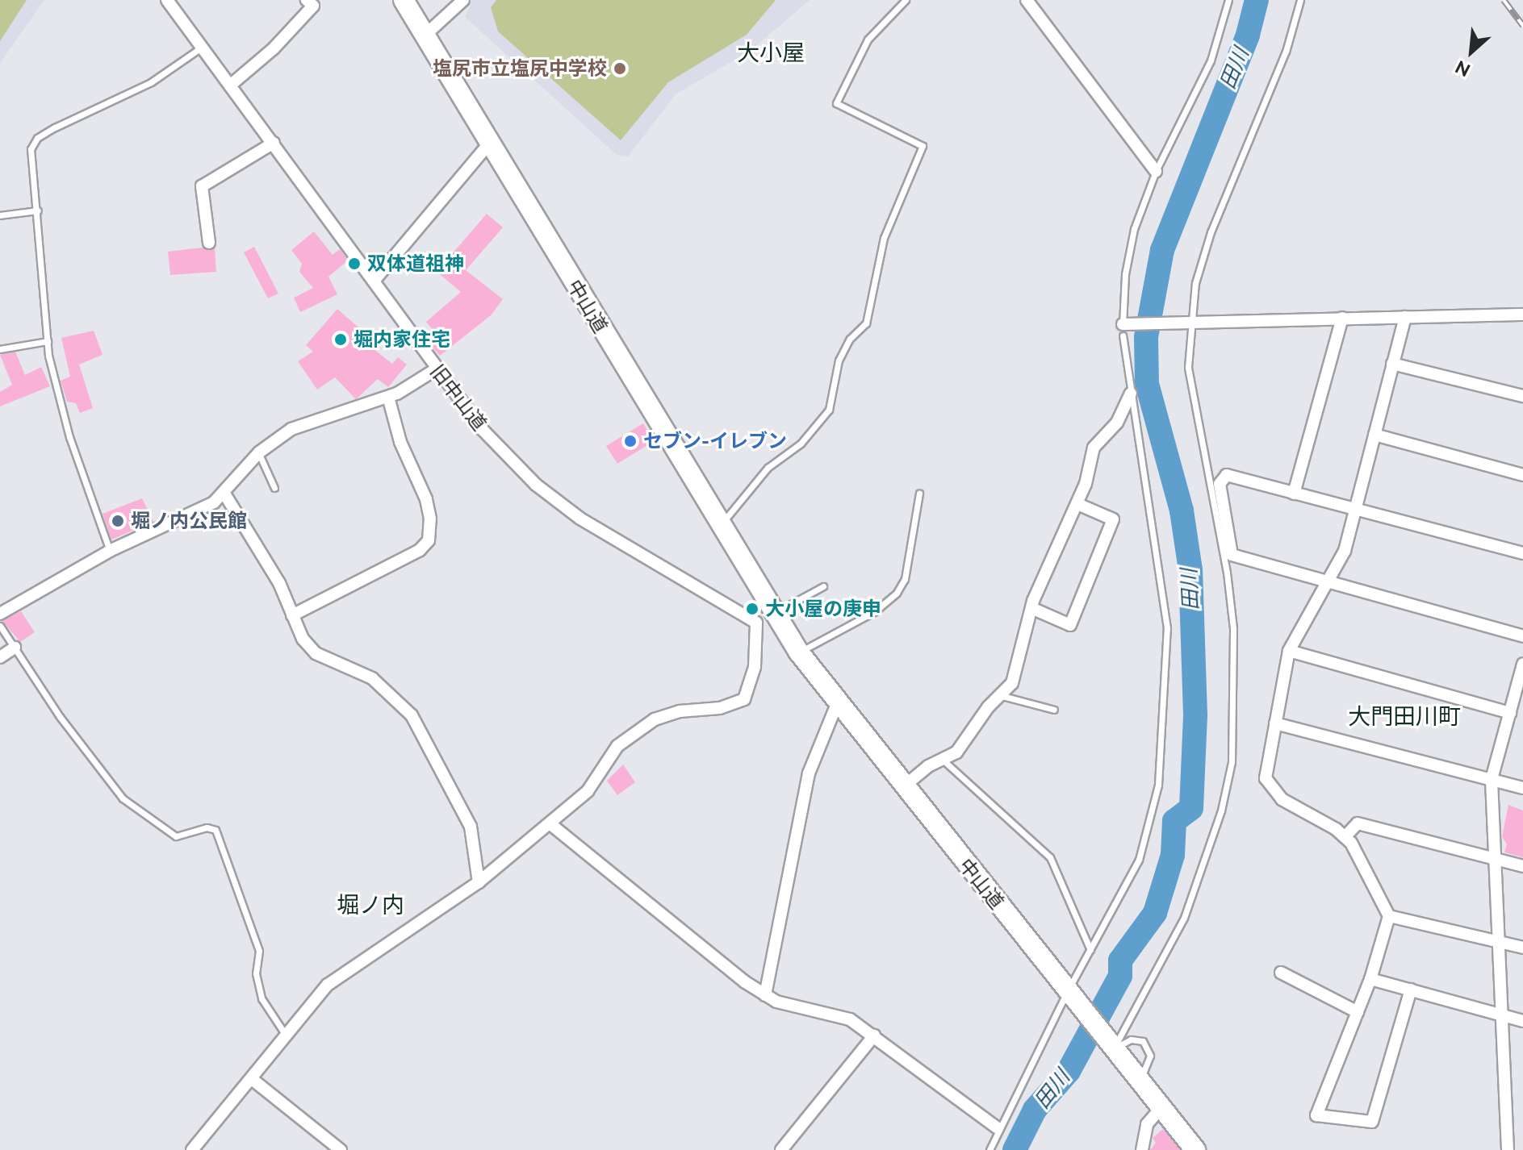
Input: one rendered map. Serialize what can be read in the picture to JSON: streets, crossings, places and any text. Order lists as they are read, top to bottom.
{
  "streets": {
    "highway": ["中山道"],
    "street": ["旧中山道"]
  },
  "crossings": [
    ["中山道", "旧中山道"]
  ],
  "districts": ["大小屋", "大門田川町", "堀ノ内"],
  "water": ["田川"],
  "places": [
    "塩尻市立塩尻中学校",
    "双体道祖神",
    "堀内家住宅",
    "セブン-イレブン",
    "堀ノ内公民館",
    "大小屋の庚申"
  ],
  "north": "bottom left"
}
